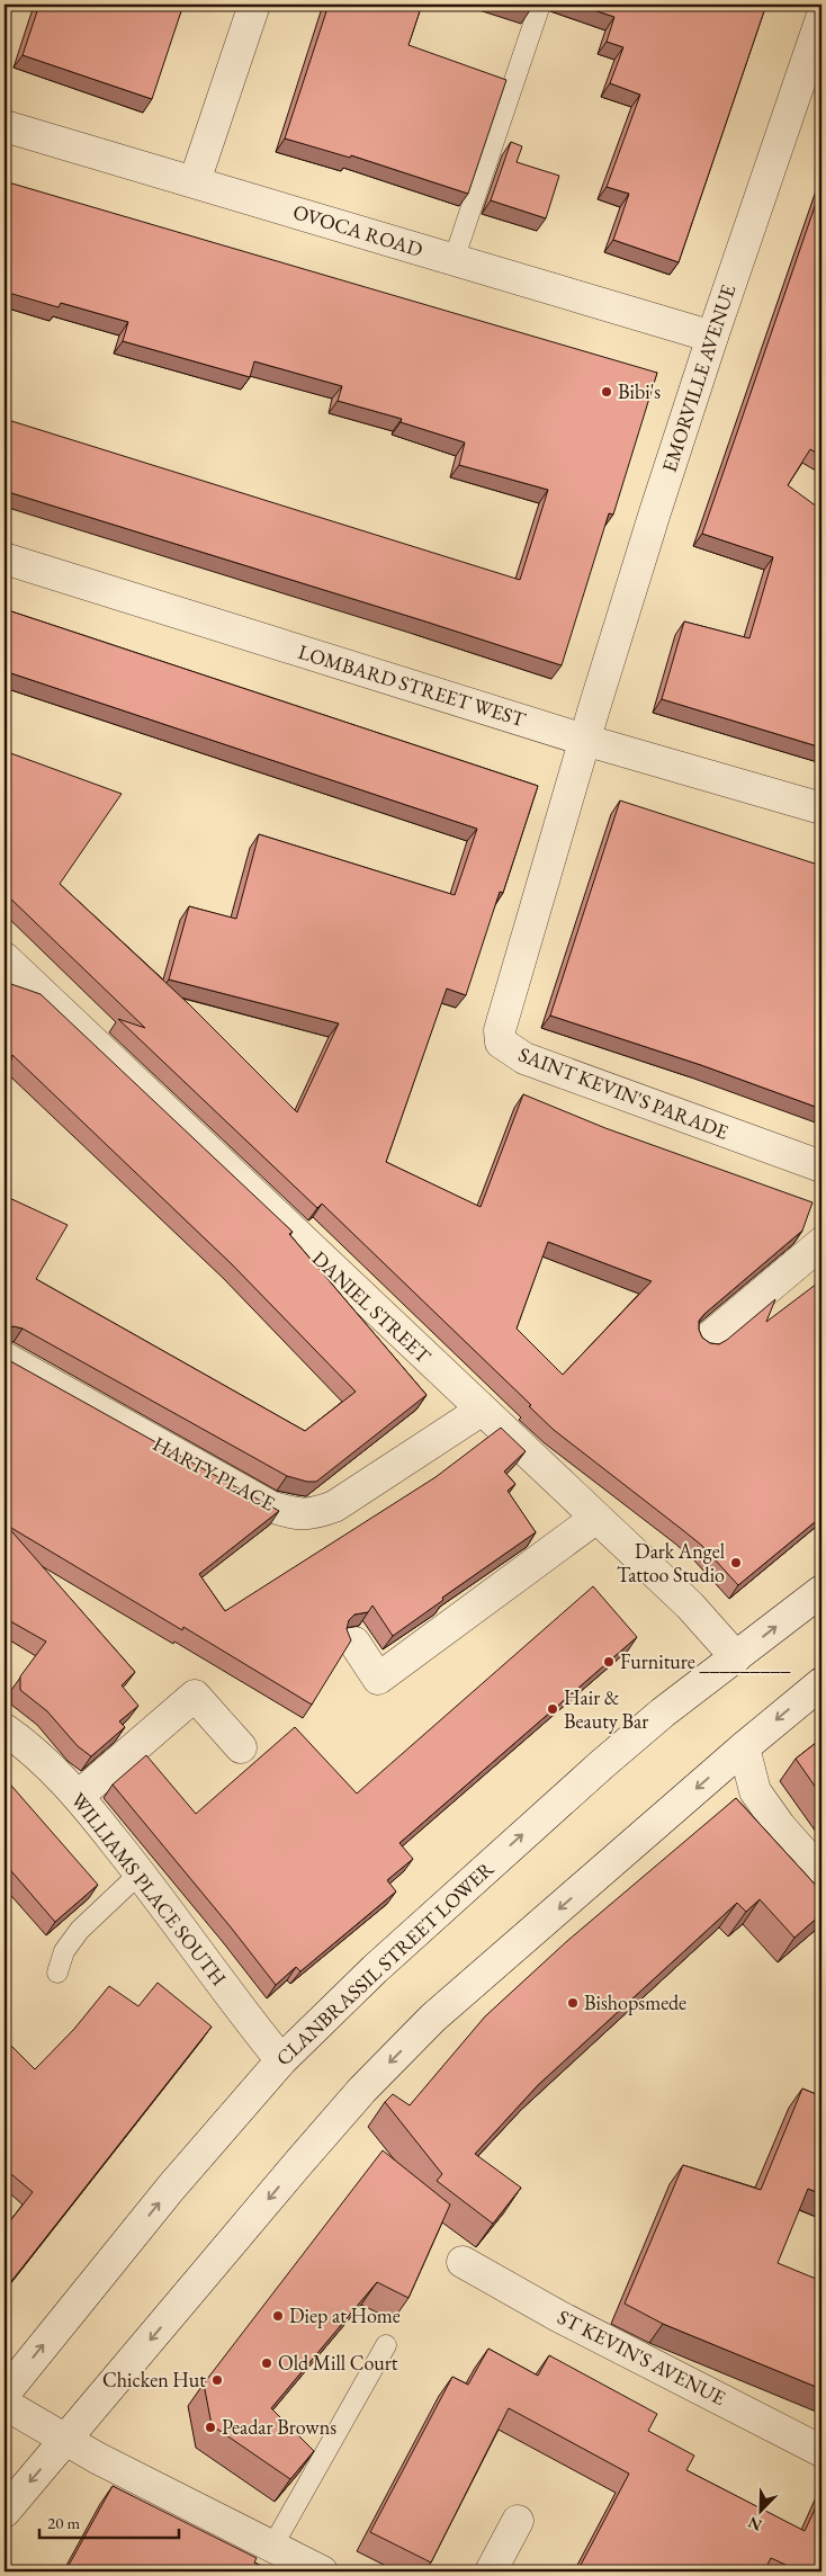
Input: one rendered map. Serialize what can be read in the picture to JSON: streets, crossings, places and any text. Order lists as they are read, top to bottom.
{
  "streets": {
    "street": [
      "OVOCA ROAD",
      "EMORVILLE AVENUE",
      "LOMBARD STREET WEST",
      "SAINT KEVIN'S PARADE",
      "DANIEL STREET",
      "HARTY PLACE",
      "WILLIAMS PLACE SOUTH",
      "CLANBRASSIL STREET LOWER",
      "ST KEVIN'S AVENUE"
    ]
  },
  "crossings": [
    ["OVOCA ROAD", "EMORVILLE AVENUE"],
    ["EMORVILLE AVENUE", "LOMBARD STREET WEST"],
    ["EMORVILLE AVENUE", "SAINT KEVIN'S PARADE"],
    ["LOMBARD STREET WEST", "SAINT KEVIN'S PARADE"],
    ["DANIEL STREET", "HARTY PLACE"],
    ["DANIEL STREET", "CLANBRASSIL STREET LOWER"],
    ["WILLIAMS PLACE SOUTH", "CLANBRASSIL STREET LOWER"]
  ],
  "places": [
    "Bibi's",
    "Dark Angel Tattoo Studio",
    "Furniture _________",
    "Hair & Beauty Bar",
    "Bishopsmede",
    "Diep at Home",
    "Old Mill Court",
    "Chicken Hut",
    "Peadar Browns"
  ],
  "scale_bar": "20 m",
  "north": "bottom left"
}
